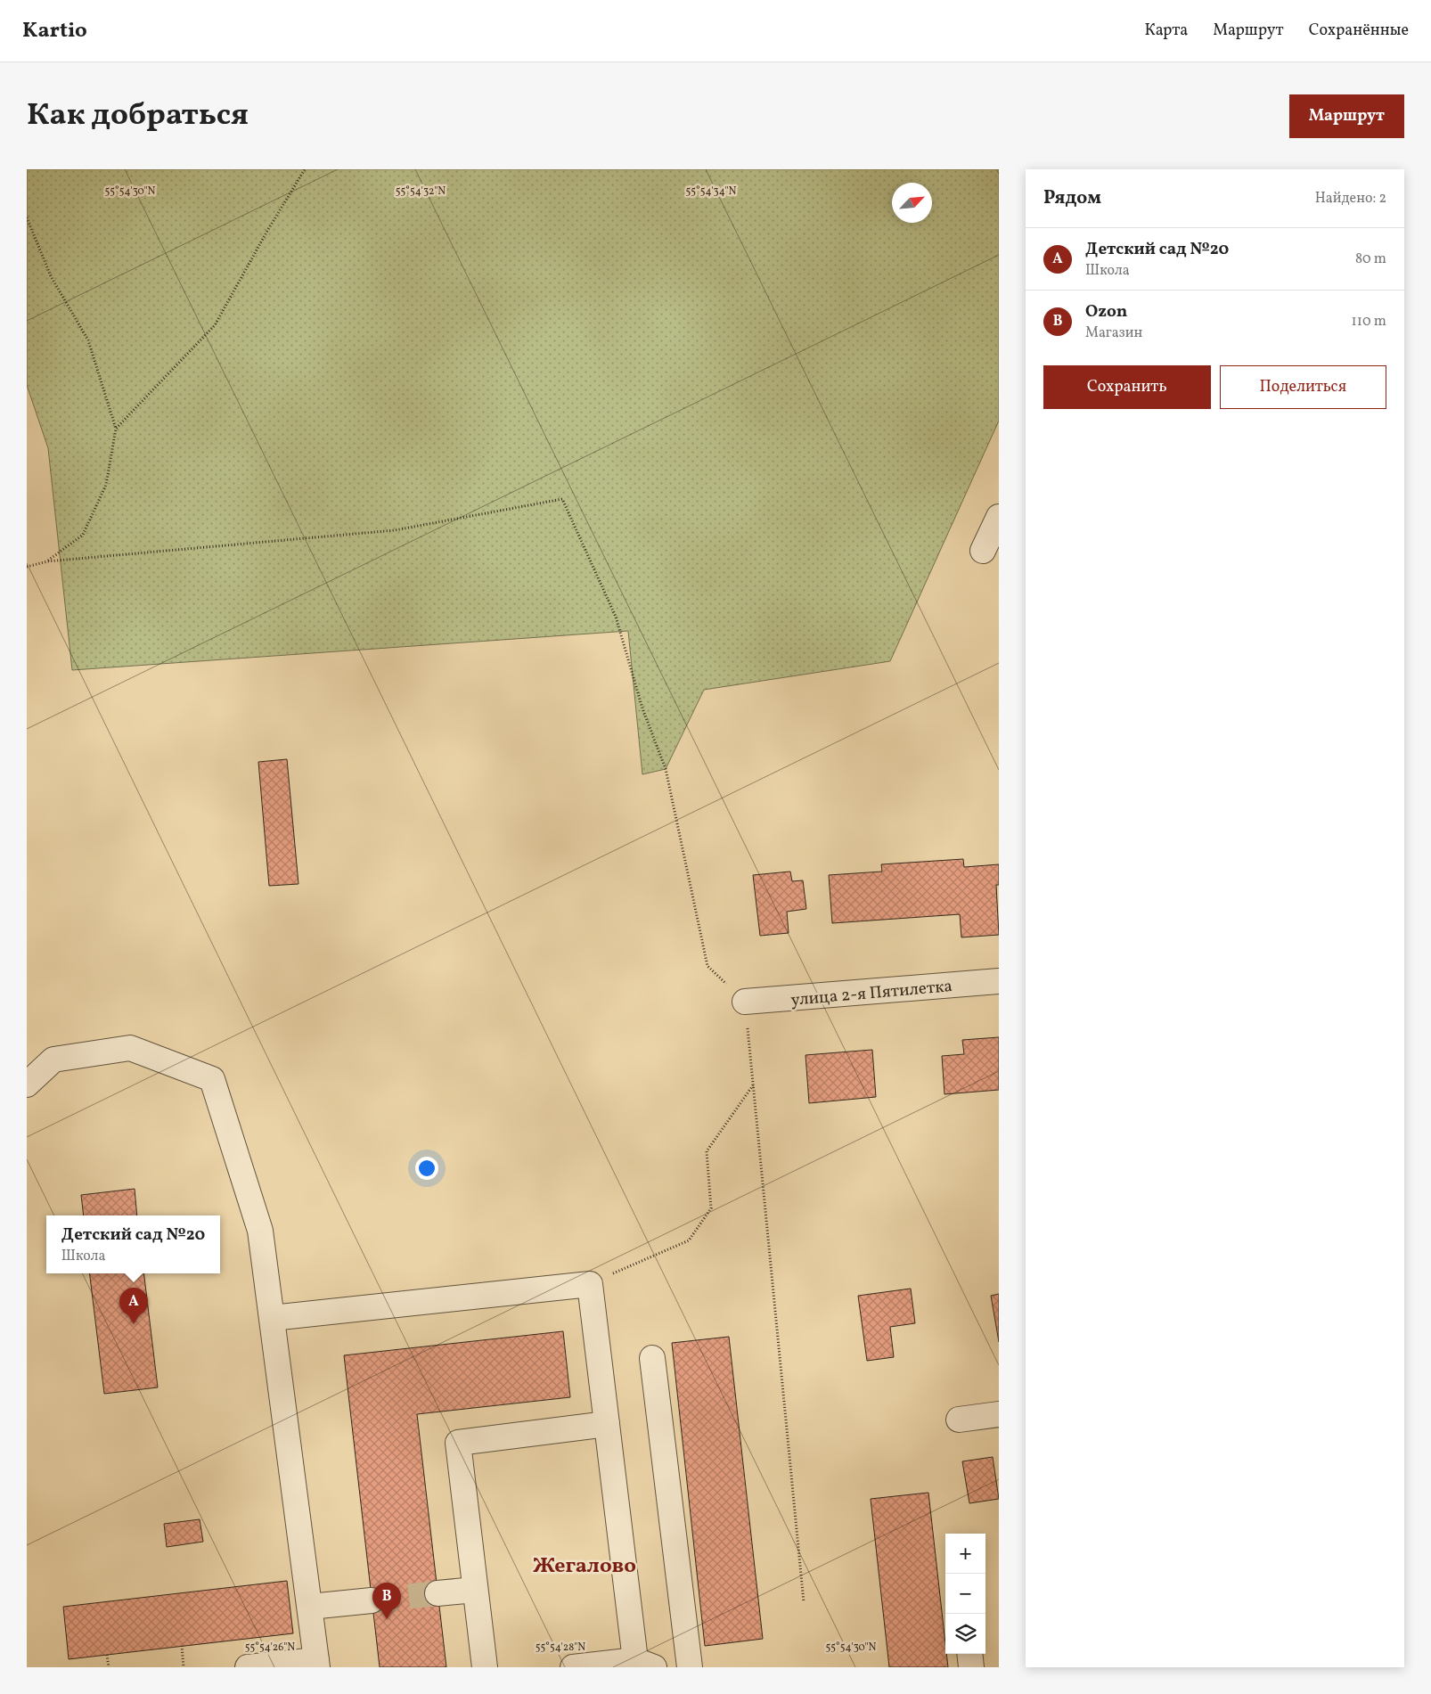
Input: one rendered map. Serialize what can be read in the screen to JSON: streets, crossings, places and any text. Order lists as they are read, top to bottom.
{
  "streets": {
    "street": ["улица 2-я Пятилетка"]
  },
  "districts": ["Жегалово"],
  "north": "top right",
  "page": {
    "header": "Kartio",
    "nav": ["Карта", "Маршрут", "Сохранённые"],
    "title": "Как добраться",
    "buttons": [
      "Маршрут",
      ["Сохранить", "Поделиться"]
    ],
    "heading": ["Рядом", "Найдено: 2"],
    "list": [
      {
        "mark": "A",
        "name": "Детский сад №20",
        "note": "Школа",
        "value": "80 m"
      },
      {
        "mark": "B",
        "name": "Ozon",
        "note": "Магазин",
        "value": "110 m"
      }
    ],
    "popup": ["Детский сад №20", "Школа"],
    "pins": ["A", "B"],
    "map_buttons": ["+", "−"]
  },
  "coordinates": [
    "55°54'32\"N",
    "55°54'30\"N",
    "55°54'34\"N",
    "55°54'26\"N",
    "55°54'28\"N"
  ]
}
